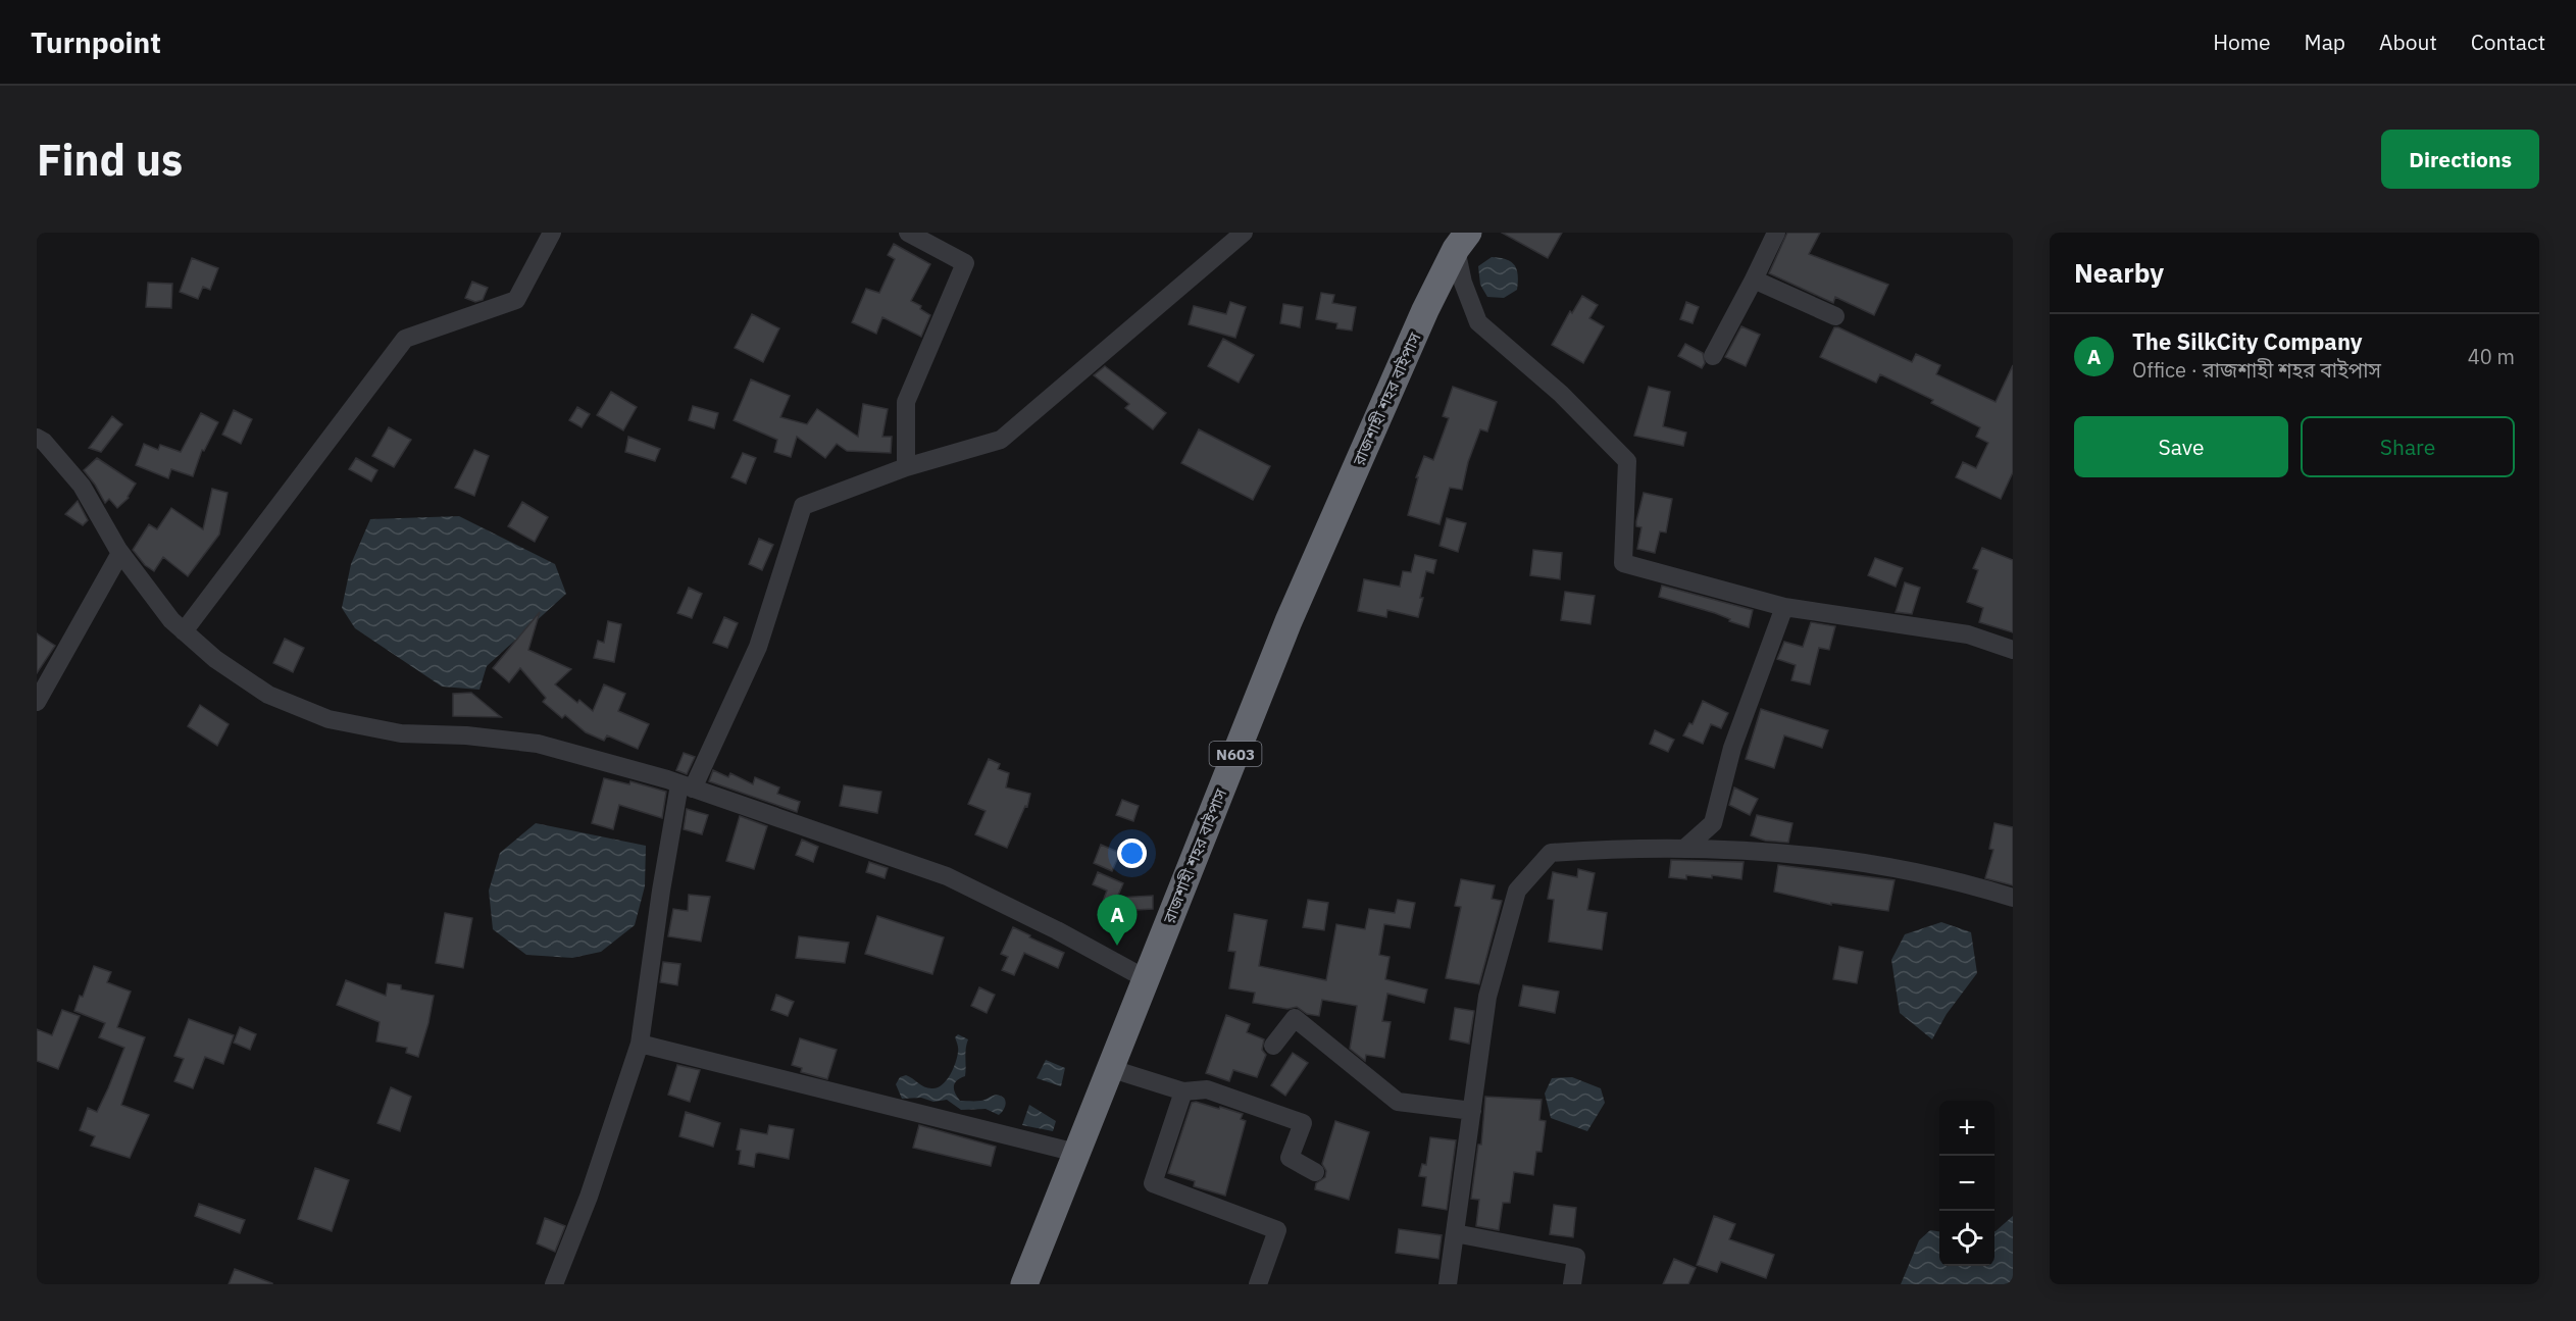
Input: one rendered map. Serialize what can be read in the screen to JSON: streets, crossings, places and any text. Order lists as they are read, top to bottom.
{
  "streets": {
    "highway": ["রাজশাহী শহর বাইপাস", "N603"]
  },
  "page": {
    "header": "Turnpoint",
    "nav": [
      "Home",
      "Map",
      "About",
      "Contact"
    ],
    "buttons": [
      "Directions",
      ["Save", "Share"]
    ],
    "title": "Find us",
    "heading": "Nearby",
    "list": [
      {
        "mark": "A",
        "name": "The SilkCity Company",
        "note": "Office · রাজশাহী শহর বাইপাস",
        "value": "40 m"
      }
    ],
    "pins": "A",
    "map_buttons": ["+", "−"]
  }
}
